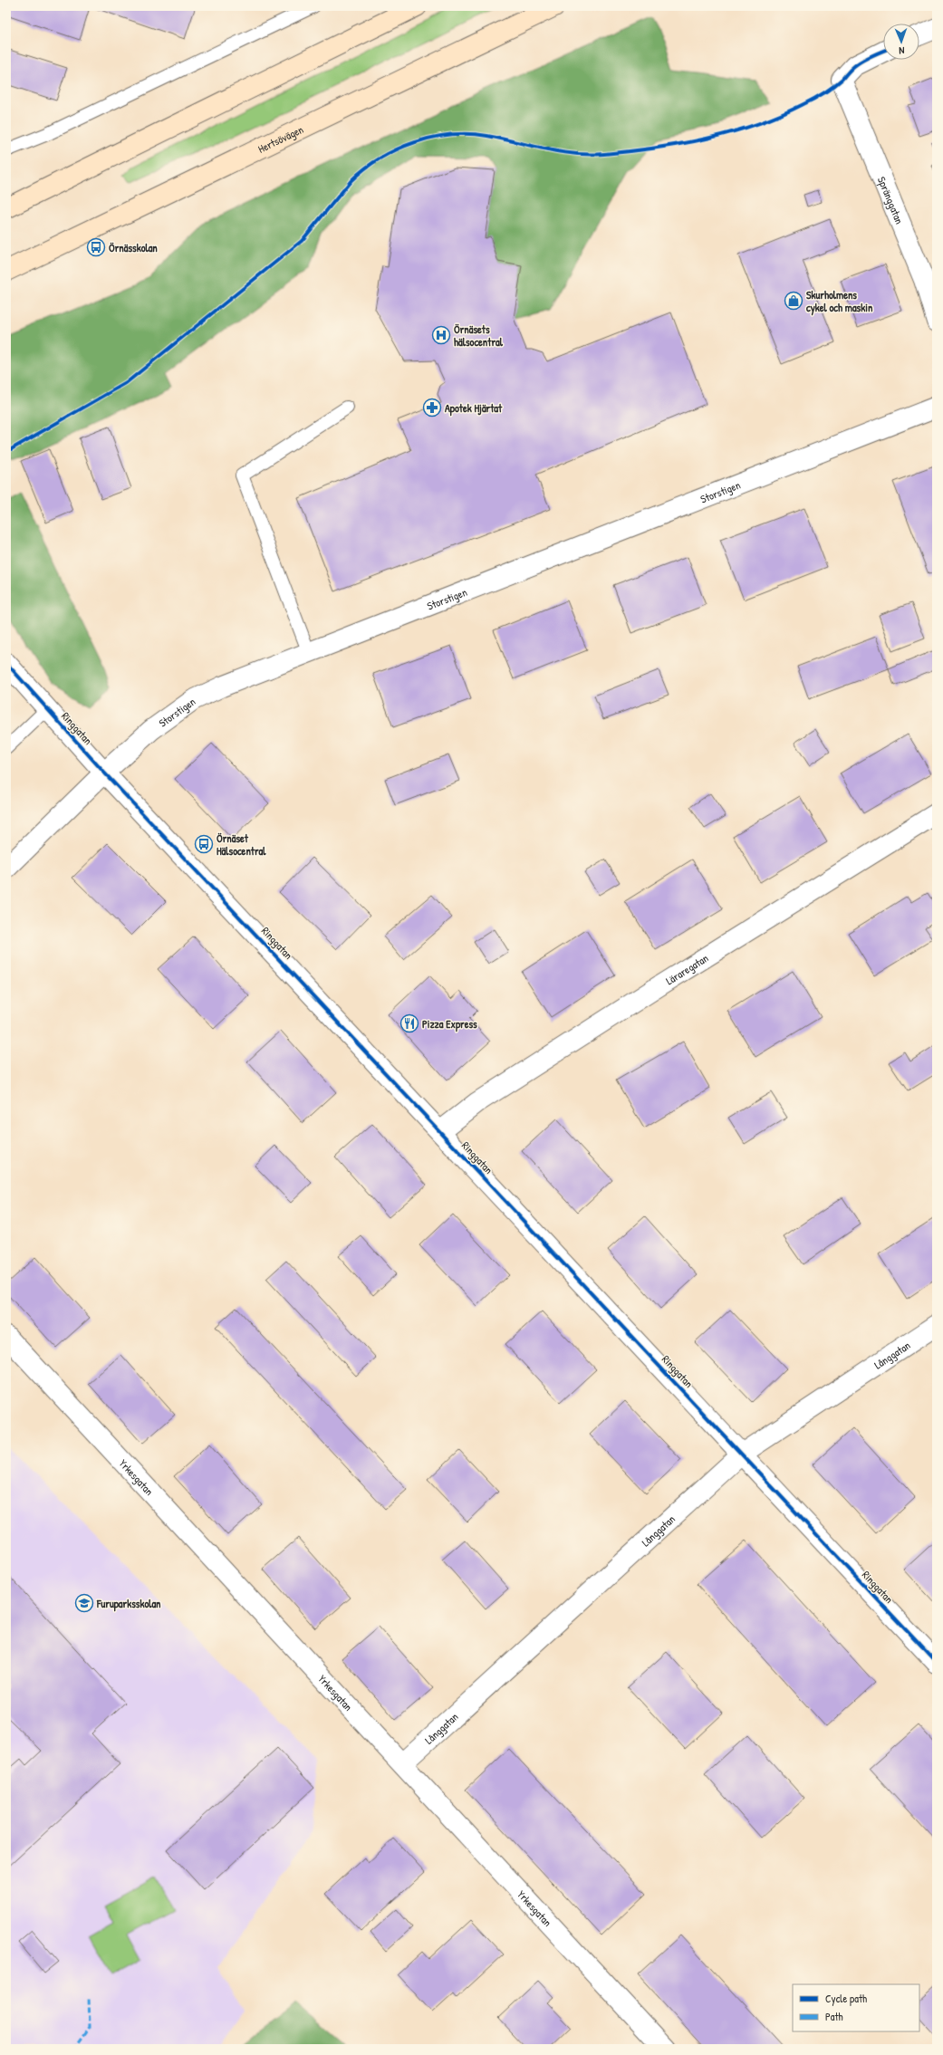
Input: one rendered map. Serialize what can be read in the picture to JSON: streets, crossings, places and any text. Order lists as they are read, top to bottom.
{
  "streets": {
    "main road": ["Hertsövägen"],
    "street": [
      "Spränggatan",
      "Storstigen",
      "Ringgatan",
      "Läraregatan",
      "Långgatan",
      "Yrkesgatan"
    ]
  },
  "crossings": [
    ["Storstigen", "Ringgatan"],
    ["Ringgatan", "Läraregatan"],
    ["Ringgatan", "Långgatan"],
    ["Långgatan", "Yrkesgatan"]
  ],
  "places": {
    "bus stop": ["Örnässkolan", "Örnäset Hälsocentral"],
    "shop": ["Skurholmens cykel och maskin"],
    "hospital": ["Örnäsets hälsocentral"],
    "pharmacy": ["Apotek Hjärtat"],
    "restaurant": ["Pizza Express"],
    "school or university": ["Furuparksskolan"]
  },
  "legend": ["Cycle path", "Path"],
  "north": "bottom"
}
